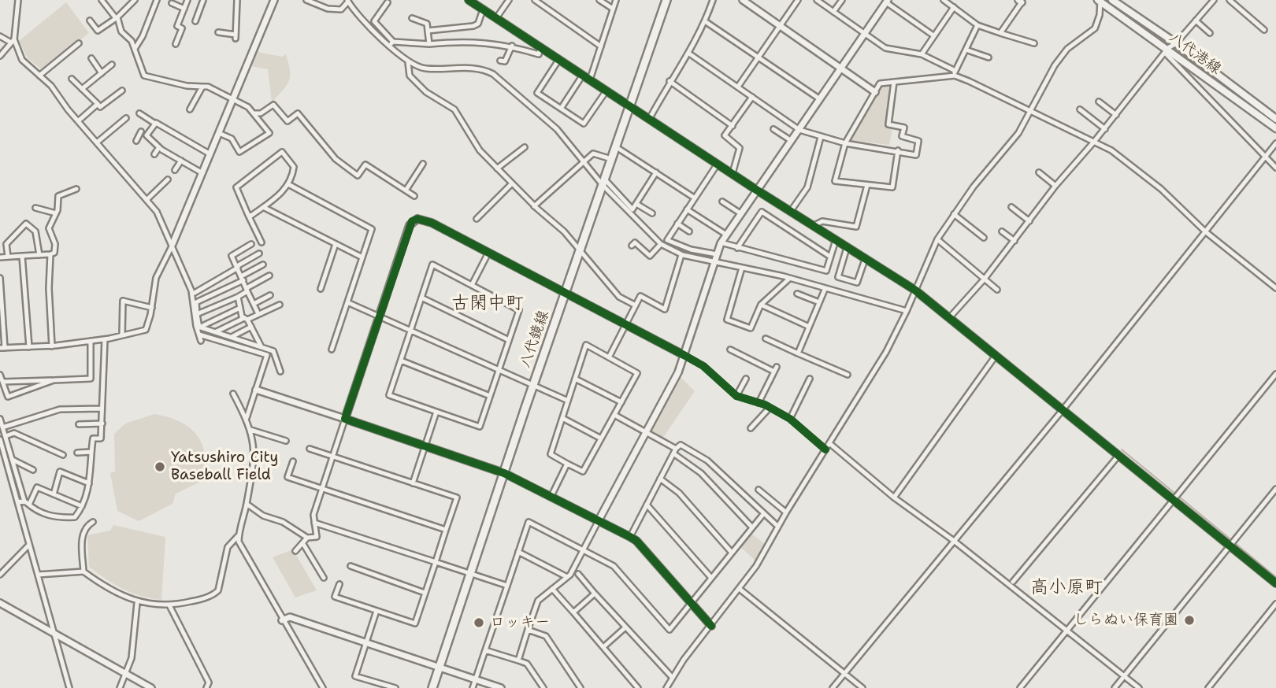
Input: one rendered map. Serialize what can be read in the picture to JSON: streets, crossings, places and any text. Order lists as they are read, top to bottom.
{
  "streets": {
    "main road": ["八代港線", "八代鏡線"]
  },
  "districts": ["古閑中町", "高小原町"],
  "places": ["Yatsushiro City Baseball Field", "しらぬい保育園", "ロッキー"]
}
